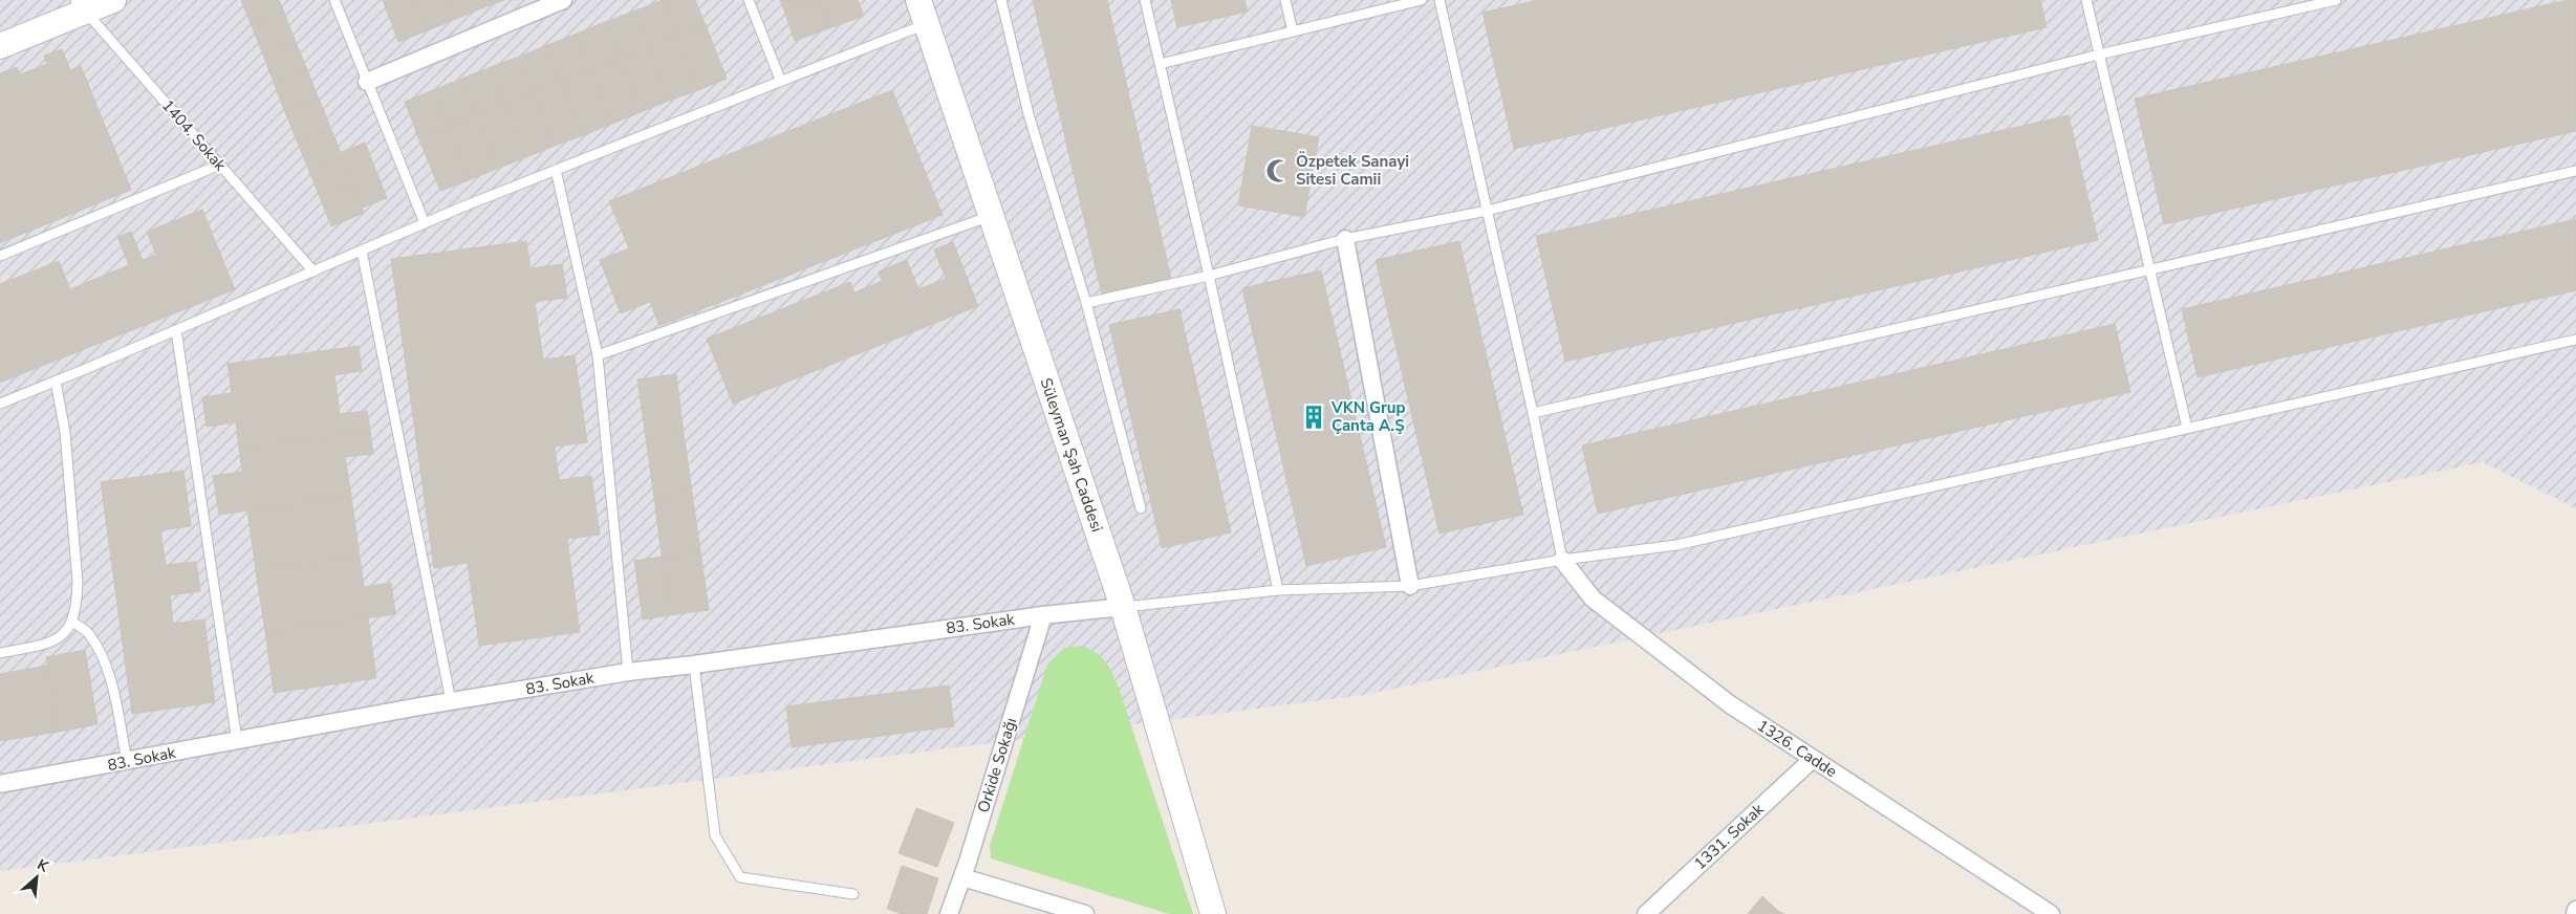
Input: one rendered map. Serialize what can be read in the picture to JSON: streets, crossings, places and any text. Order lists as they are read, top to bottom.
{
  "streets": {
    "main road": ["Süleyman Şah Caddesi"],
    "street": [
      "83. Sokak",
      "1326. Cadde",
      "Orkide Sokağı",
      "1331. Sokak"
    ],
    "lane": ["1404. Sokak"]
  },
  "crossings": [
    ["Süleyman Şah Caddesi", "83. Sokak"],
    ["83. Sokak", "Orkide Sokağı"],
    ["1326. Cadde", "1331. Sokak"]
  ],
  "places": {
    "mosque": ["Özpetek Sanayi Sitesi Camii"],
    "building": ["VKN Grup Çanta A.Ş"]
  },
  "north": "top right"
}
